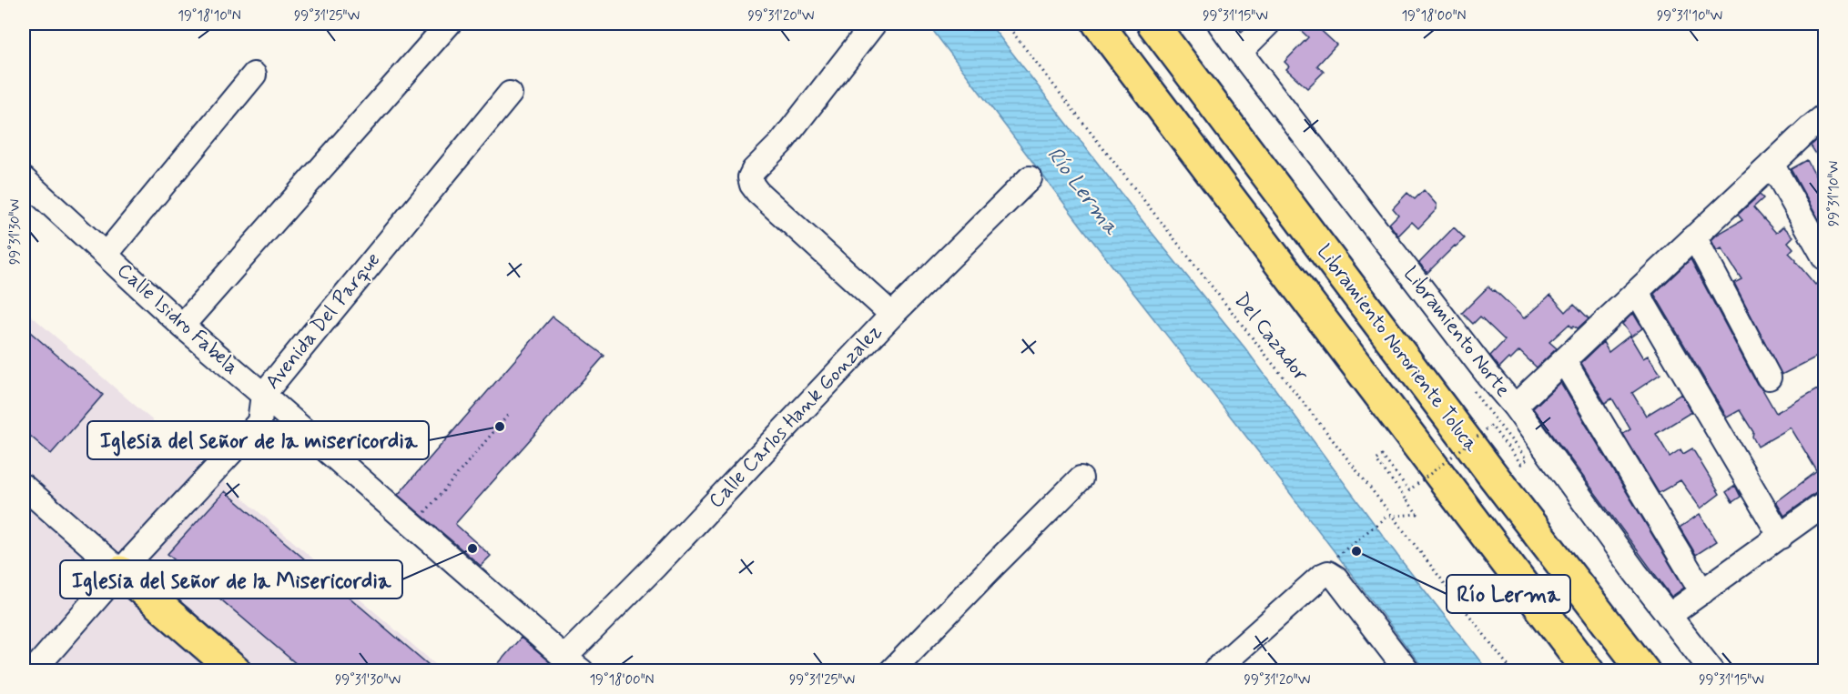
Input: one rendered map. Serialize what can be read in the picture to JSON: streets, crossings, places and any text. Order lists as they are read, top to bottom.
{
  "streets": {
    "highway": ["Libramiento Nororiente Toluca"],
    "street": [
      "Calle Isidro Fabela",
      "Avenida Del Parque",
      "Libramiento Norte",
      "Calle Carlos Hank Gonzalez"
    ],
    "path": ["Del Cazador"]
  },
  "crossings": [
    ["Calle Isidro Fabela", "Avenida Del Parque"],
    ["Calle Isidro Fabela", "Calle Carlos Hank Gonzalez"]
  ],
  "water": ["Río Lerma"],
  "places": ["Iglesia del señor de la misericordia", "Iglesia del señor de la Misericordia", "Río Lerma"],
  "coordinates": [
    "19°18'10\"N",
    "99°31'25\"W",
    "99°31'20\"W",
    "99°31'15\"W",
    "19°18'00\"N",
    "99°31'10\"W",
    "99°31'30\"W"
  ]
}
